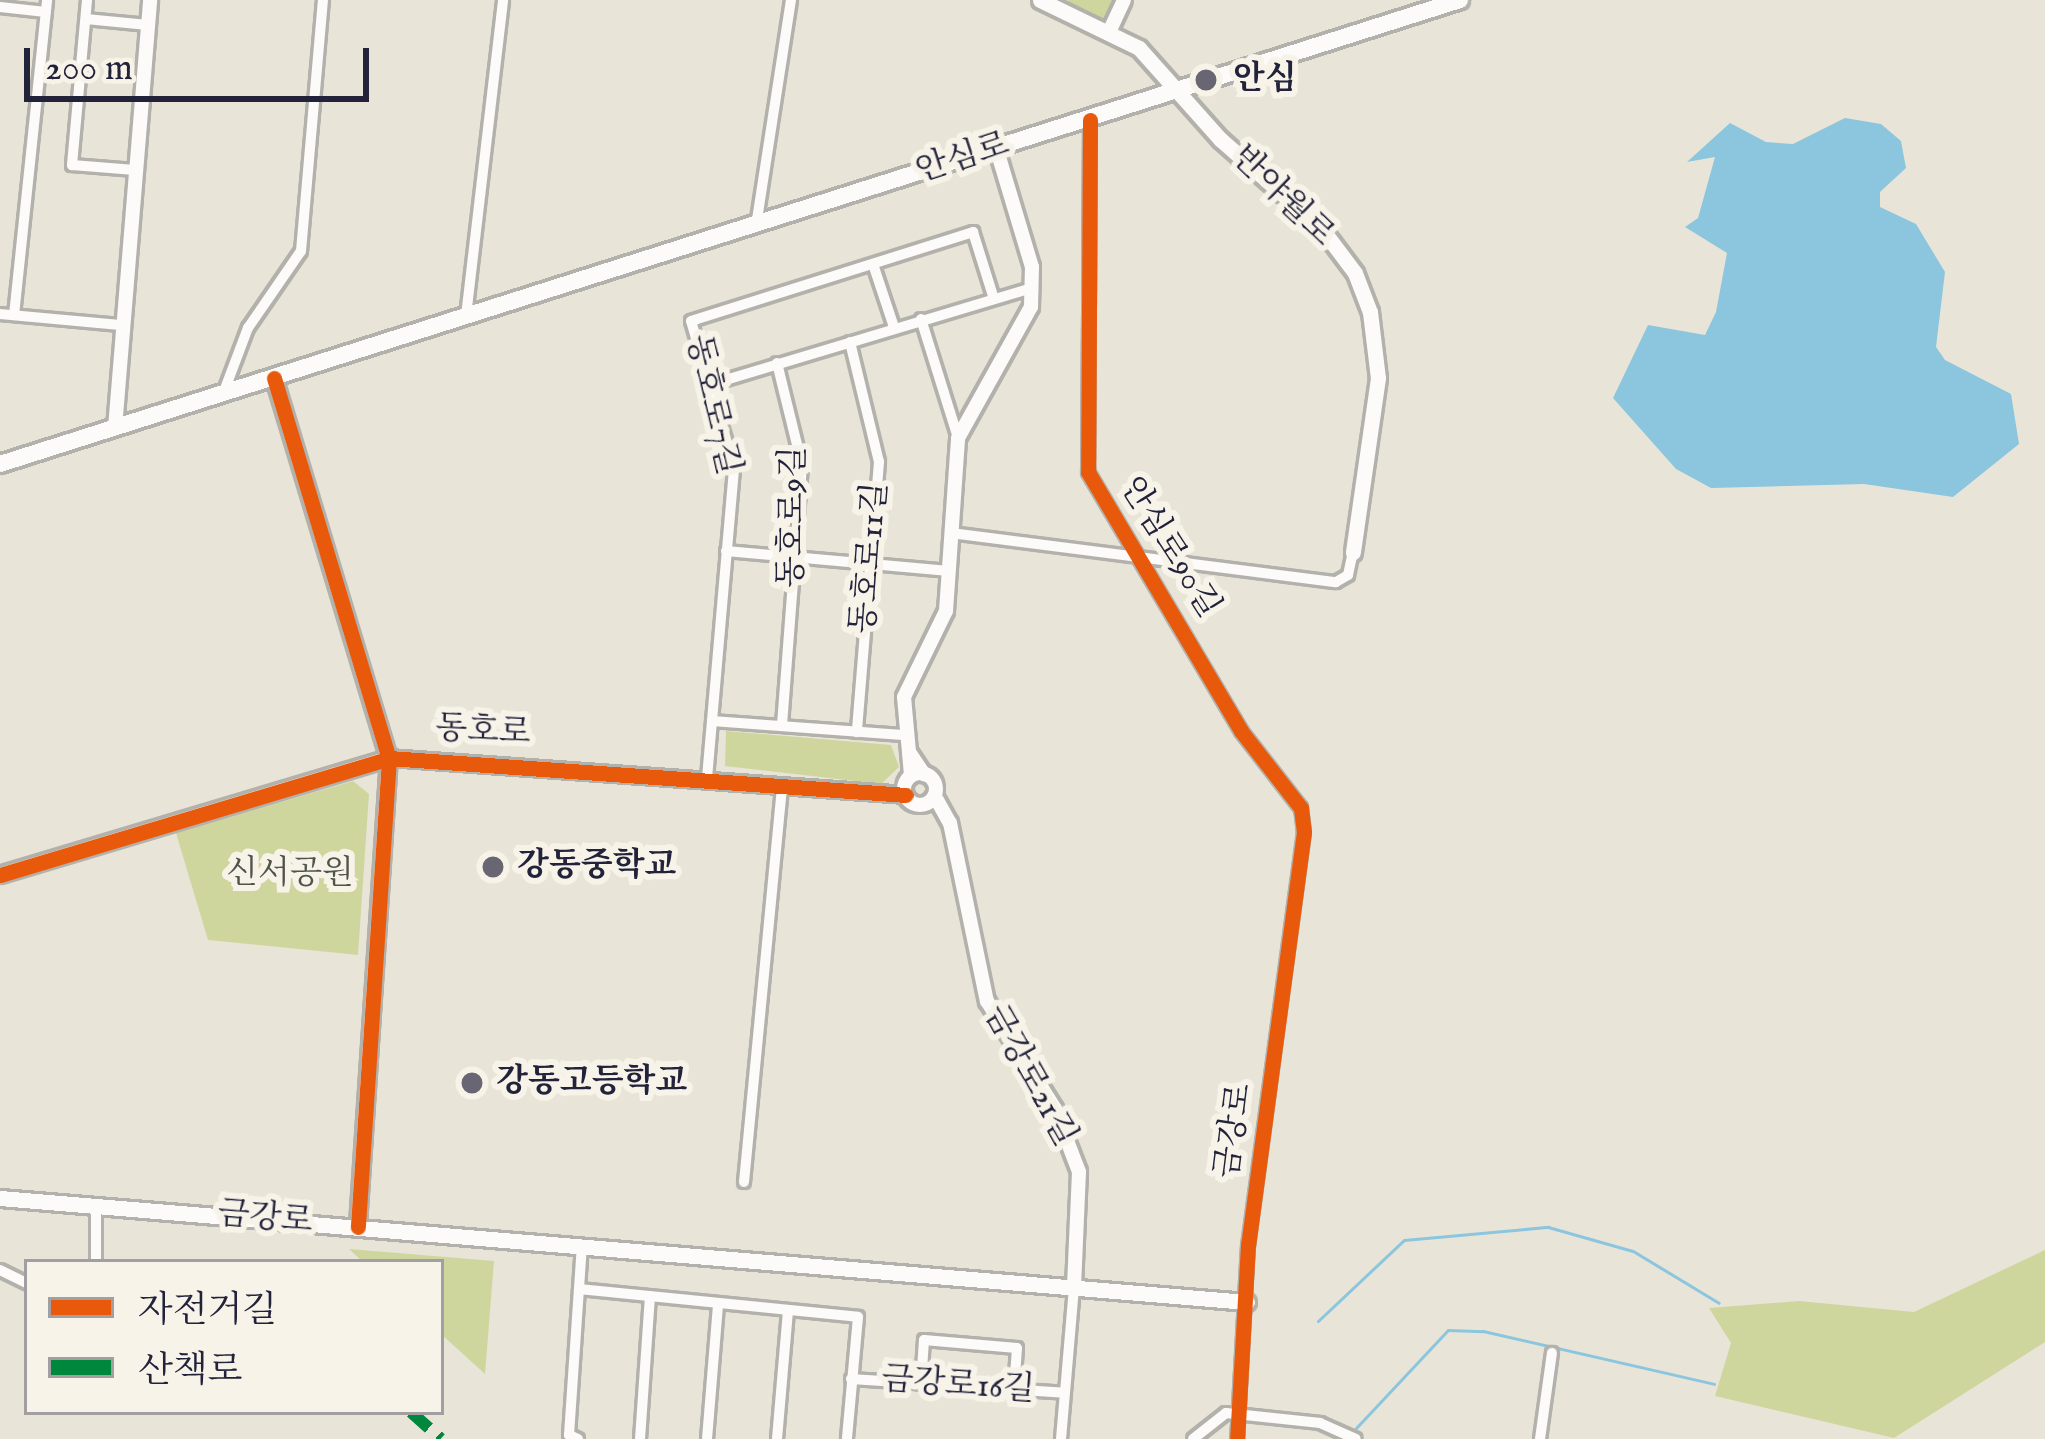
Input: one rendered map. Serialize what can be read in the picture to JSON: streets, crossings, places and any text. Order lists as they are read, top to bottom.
{
  "streets": {
    "main road": ["안심로", "반야월로", "금강로"],
    "street": [
      "동호로7길",
      "동호로9길",
      "안심로90길",
      "동호로11길",
      "동호로",
      "금강로21길",
      "금강로16길"
    ]
  },
  "crossings": [
    ["안심로", "반야월로"],
    ["안심로", "안심로90길"],
    ["동호로7길", "동호로"],
    ["안심로90길", "금강로"],
    ["동호로", "금강로21길"],
    ["금강로21길", "금강로"],
    ["금강로21길", "금강로16길"],
    ["금강로", "금강로16길"]
  ],
  "parks": ["신서공원"],
  "places": ["안심", "강동중학교", "강동고등학교"],
  "legend": ["자전거길", "산책로"],
  "scale_bar": "200 m"
}
